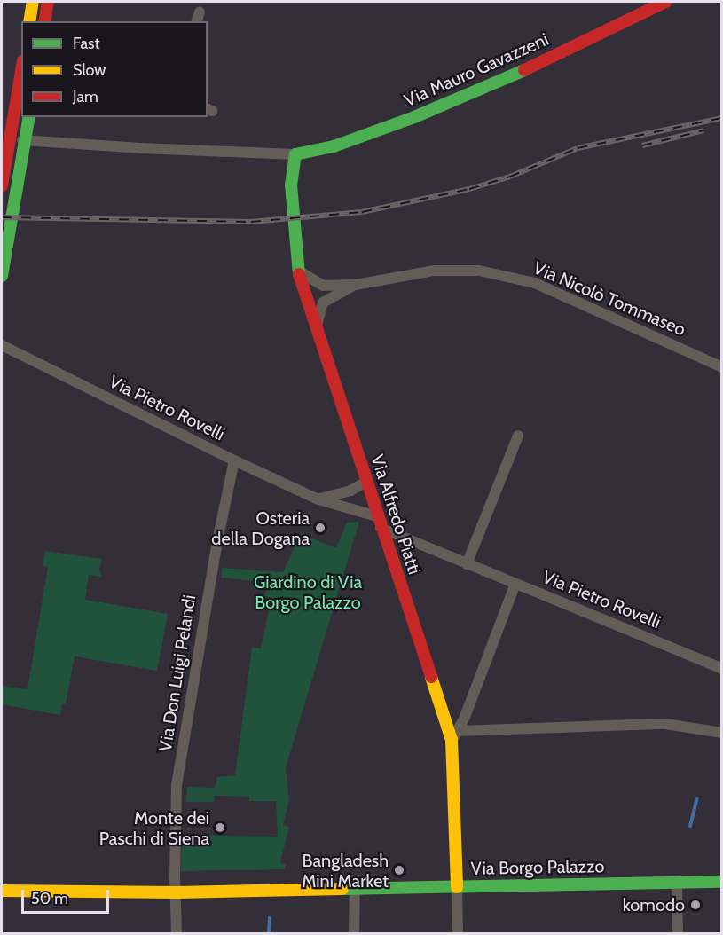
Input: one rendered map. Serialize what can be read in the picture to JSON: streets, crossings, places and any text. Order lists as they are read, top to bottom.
{
  "streets": {
    "main road": ["Via Mauro Gavazzeni", "Via Alfredo Piatti", "Via Borgo Palazzo"],
    "street": ["Via Nicolò Tommaseo", "Via Pietro Rovelli", "Via Don Luigi Pelandi"]
  },
  "crossings": [
    ["Via Mauro Gavazzeni", "Via Alfredo Piatti"],
    ["Via Nicolò Tommaseo", "Via Alfredo Piatti"],
    ["Via Pietro Rovelli", "Via Alfredo Piatti"],
    ["Via Pietro Rovelli", "Via Don Luigi Pelandi"],
    ["Via Alfredo Piatti", "Via Borgo Palazzo"],
    ["Via Don Luigi Pelandi", "Via Borgo Palazzo"]
  ],
  "parks": ["Giardino di Via Borgo Palazzo"],
  "places": [
    "Osteria della Dogana",
    "Monte dei Paschi di Siena",
    "Bangladesh Mini Market",
    "komodo"
  ],
  "legend": ["Fast", "Slow", "Jam"],
  "scale_bar": "50 m"
}
